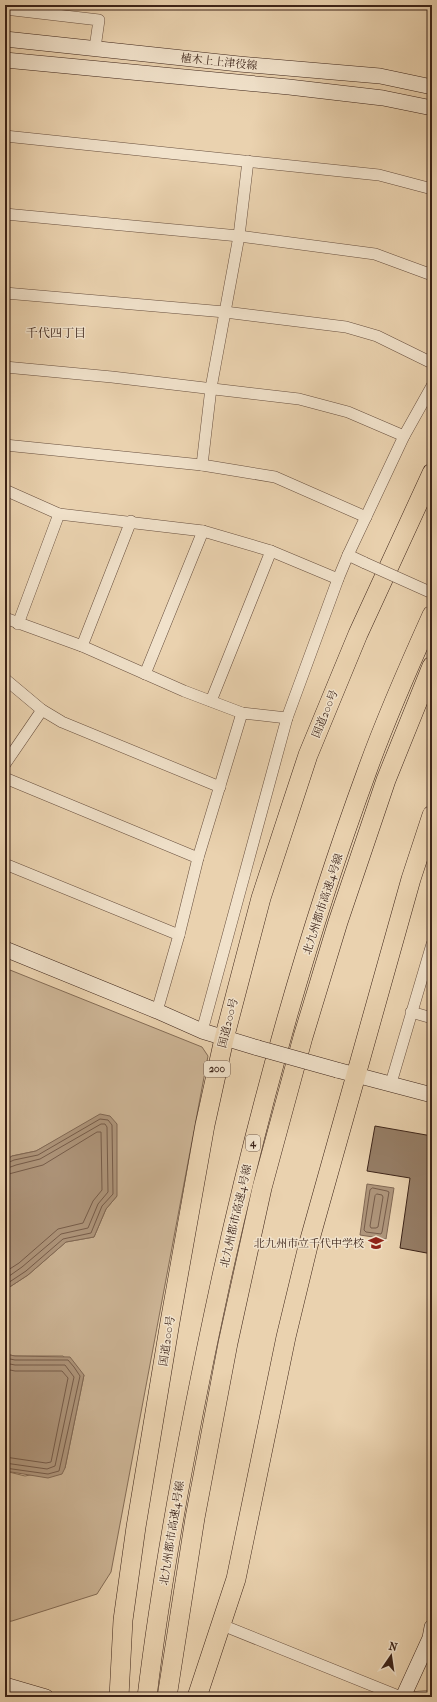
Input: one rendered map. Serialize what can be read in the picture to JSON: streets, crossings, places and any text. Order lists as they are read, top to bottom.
{
  "streets": {
    "highway": [
      "国道200号",
      "北九州都市高速4号線",
      "200",
      "4"
    ],
    "main road": ["植木上上津役線"]
  },
  "districts": ["千代四丁目"],
  "places": {
    "school or university": ["北九州市立千代中学校"]
  },
  "north": "top"
}
